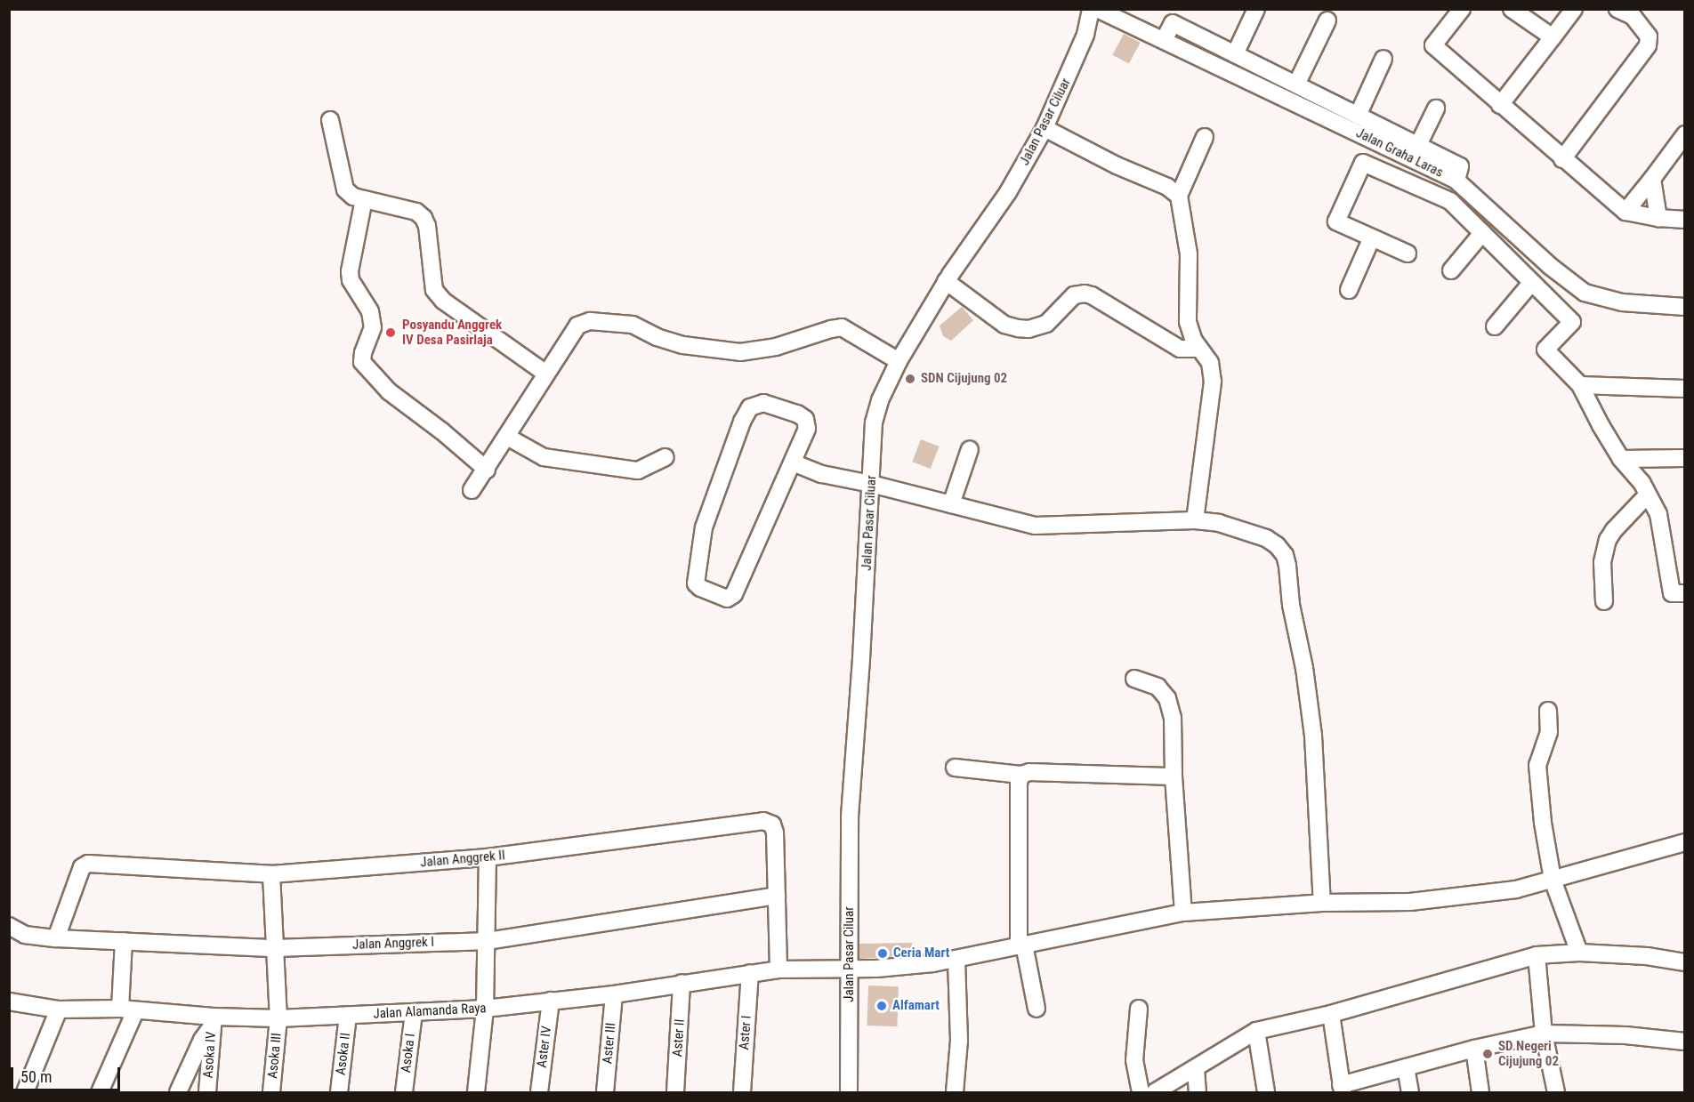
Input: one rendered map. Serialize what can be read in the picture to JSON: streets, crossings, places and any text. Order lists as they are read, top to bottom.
{
  "streets": {
    "street": [
      "Jalan Pasar Ciluar",
      "Jalan Graha Laras",
      "Jalan Anggrek II",
      "Jalan Anggrek I",
      "Jalan Alamanda Raya",
      "Aster I",
      "Aster II",
      "Aster III",
      "Aster IV",
      "Asoka I",
      "Asoka II",
      "Asoka IV",
      "Asoka III"
    ]
  },
  "crossings": [
    ["Jalan Pasar Ciluar", "Jalan Alamanda Raya"],
    ["Jalan Anggrek II", "Jalan Anggrek I"],
    ["Jalan Anggrek II", "Jalan Alamanda Raya"],
    ["Jalan Anggrek II", "Asoka III"],
    ["Jalan Anggrek I", "Asoka III"],
    ["Jalan Alamanda Raya", "Aster I"],
    ["Jalan Alamanda Raya", "Aster II"],
    ["Jalan Alamanda Raya", "Aster III"],
    ["Jalan Alamanda Raya", "Aster IV"],
    ["Jalan Alamanda Raya", "Asoka I"],
    ["Jalan Alamanda Raya", "Asoka II"],
    ["Jalan Alamanda Raya", "Asoka IV"],
    ["Jalan Alamanda Raya", "Asoka III"]
  ],
  "places": [
    "Posyandu Anggrek IV Desa Pasirlaja",
    "SDN Cijujung 02",
    "Ceria Mart",
    "Alfamart",
    "SD Negeri Cijujung 02"
  ],
  "scale_bar": "50 m"
}
